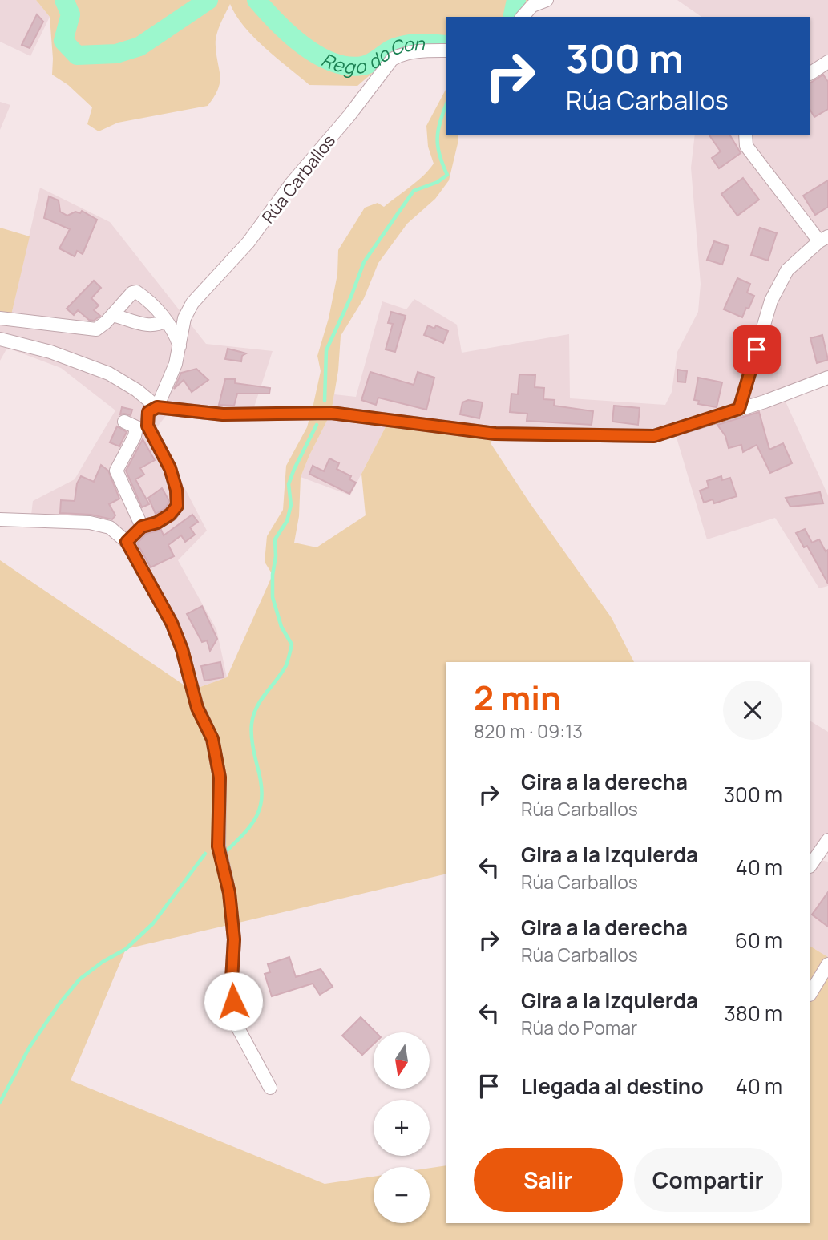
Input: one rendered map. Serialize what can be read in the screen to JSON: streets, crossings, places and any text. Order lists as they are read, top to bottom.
{
  "streets": {
    "street": ["Rúa Carballos"]
  },
  "water": ["Rego do Con"],
  "north": "bottom",
  "page": {
    "turn": ["300 m", "Rúa Carballos"],
    "heading": ["2 min", "820 m · 09:13"],
    "list": [
      {
        "name": "Gira a la derecha",
        "note": "Rúa Carballos",
        "value": "300 m"
      },
      {
        "name": "Gira a la izquierda",
        "note": "Rúa Carballos",
        "value": "40 m"
      },
      {
        "name": "Gira a la derecha",
        "note": "Rúa Carballos",
        "value": "60 m"
      },
      {
        "name": "Gira a la izquierda",
        "note": "Rúa do Pomar",
        "value": "380 m"
      },
      {
        "name": "Llegada al destino",
        "value": "40 m"
      }
    ],
    "map_buttons": ["+", "−"],
    "buttons": ["Salir", "Compartir"]
  }
}
